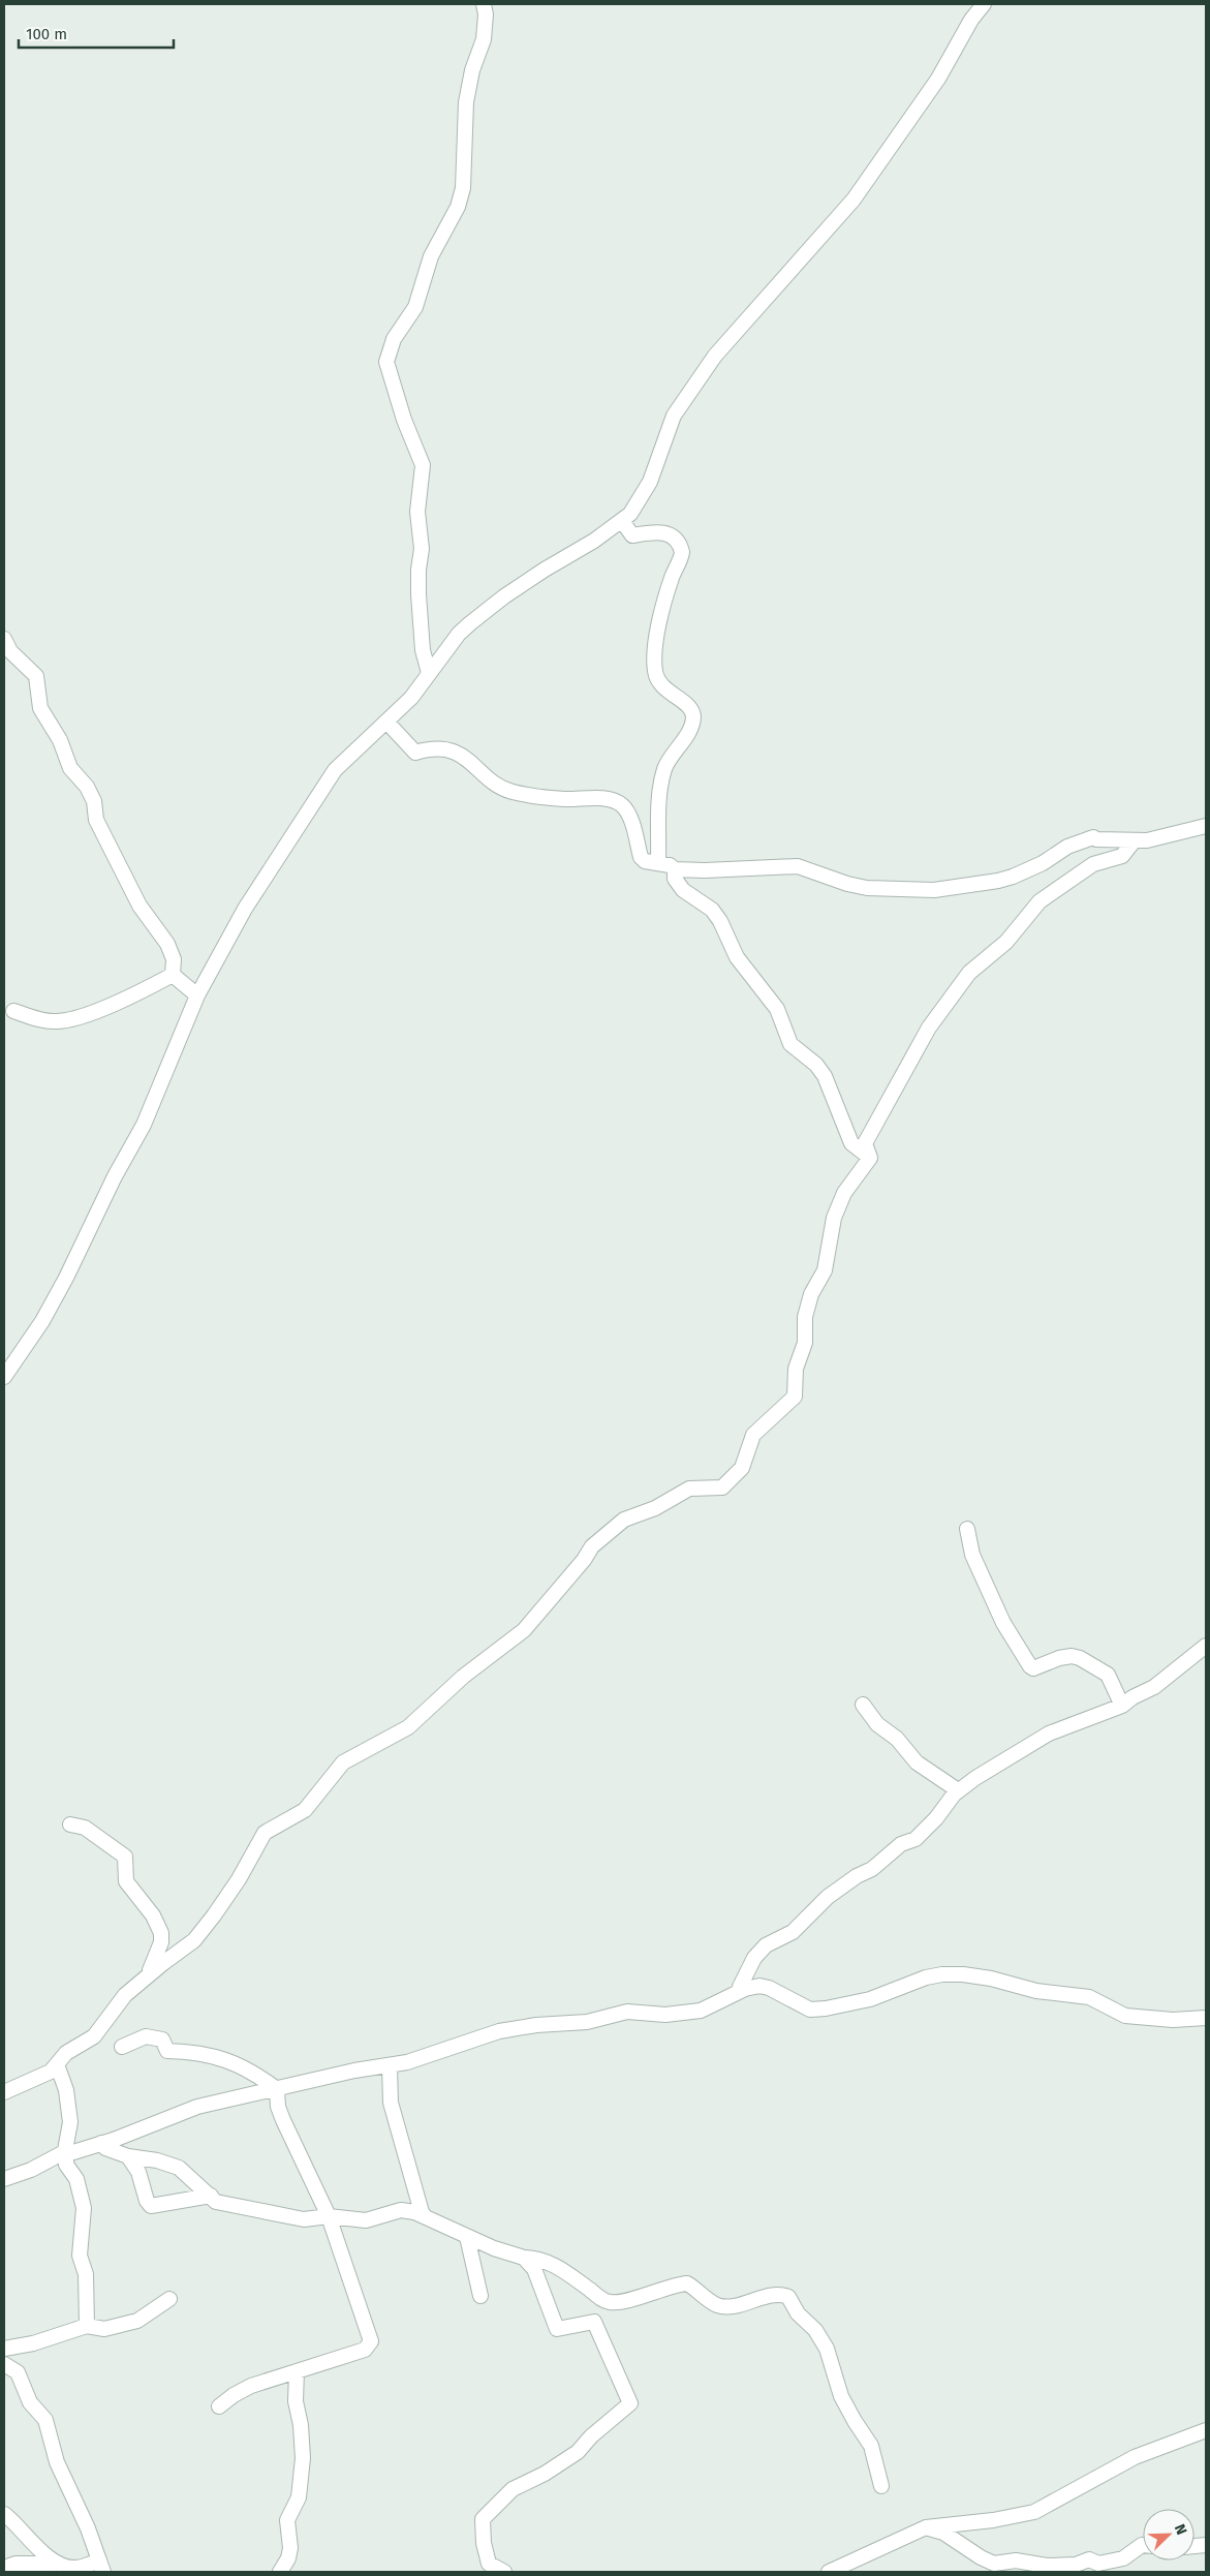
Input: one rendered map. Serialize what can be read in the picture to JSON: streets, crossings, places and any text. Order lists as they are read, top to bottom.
{
  "scale_bar": "100 m",
  "north": "top right"
}
